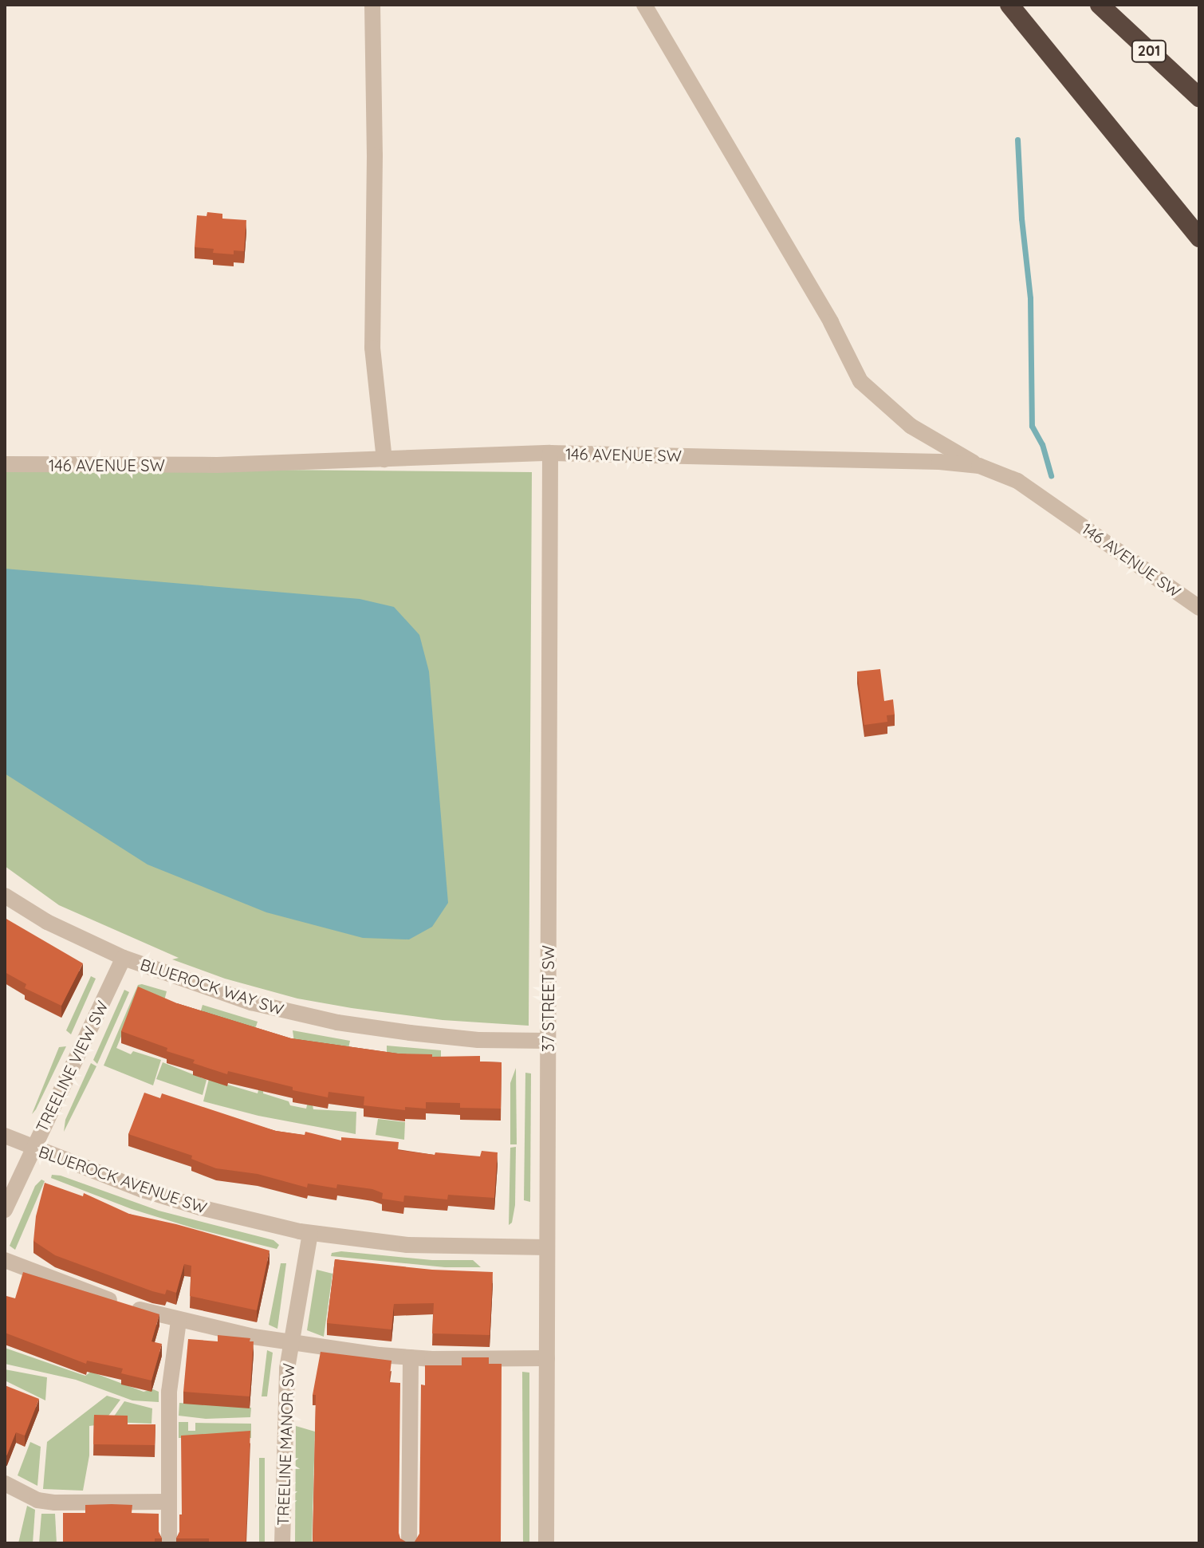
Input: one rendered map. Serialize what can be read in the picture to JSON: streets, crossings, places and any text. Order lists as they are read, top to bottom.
{
  "streets": {
    "highway": ["201"],
    "street": [
      "146 AVENUE SW",
      "BLUEROCK WAY SW",
      "37 STREET SW",
      "TREELINE VIEW SW",
      "BLUEROCK AVENUE SW",
      "TREELINE MANOR SW"
    ]
  },
  "crossings": [
    ["146 AVENUE SW", "37 STREET SW"],
    ["BLUEROCK WAY SW", "37 STREET SW"],
    ["BLUEROCK WAY SW", "TREELINE VIEW SW"],
    ["37 STREET SW", "BLUEROCK AVENUE SW"],
    ["TREELINE VIEW SW", "BLUEROCK AVENUE SW"],
    ["BLUEROCK AVENUE SW", "TREELINE MANOR SW"]
  ]
}
